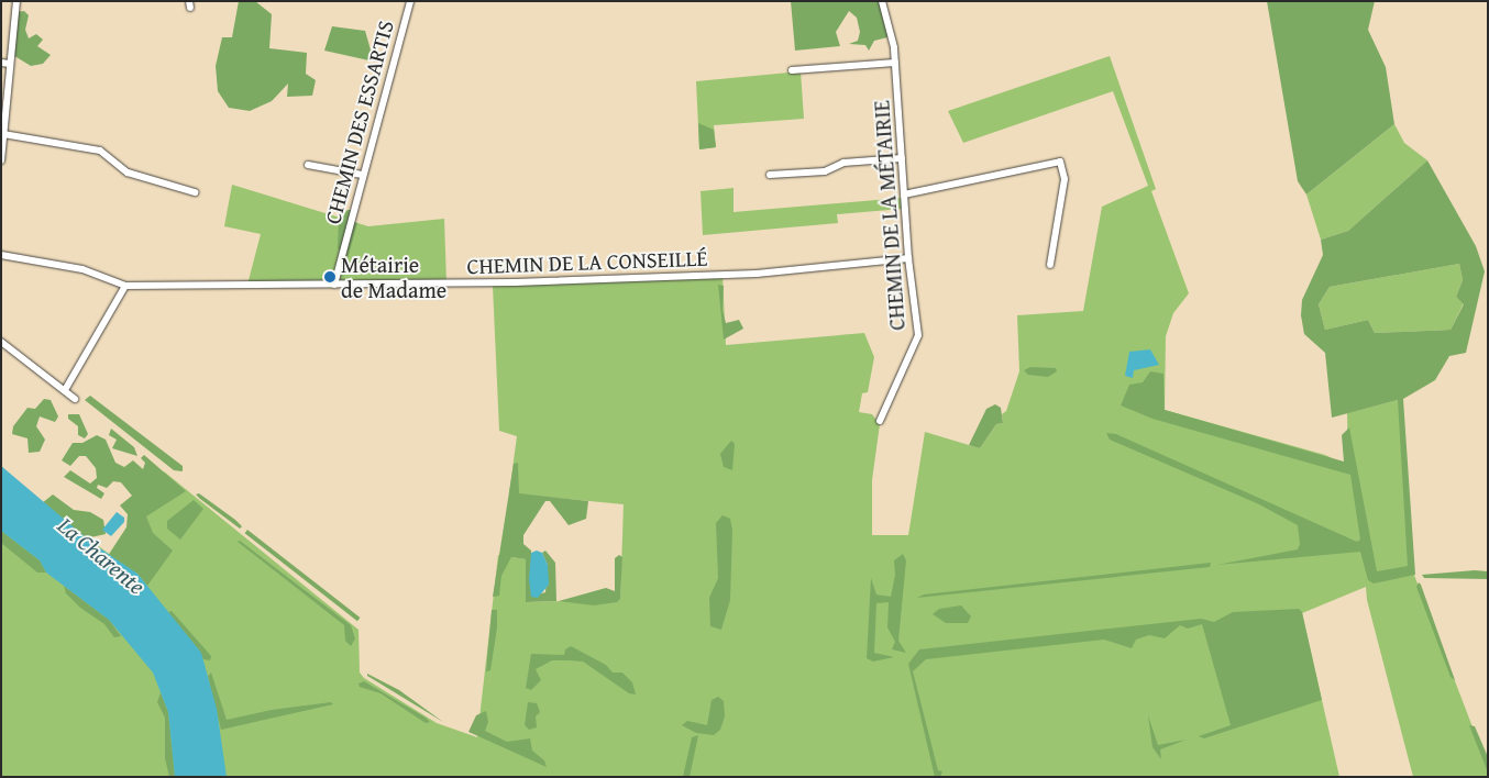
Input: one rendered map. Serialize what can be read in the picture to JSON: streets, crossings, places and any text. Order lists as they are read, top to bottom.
{
  "streets": {
    "street": ["CHEMIN DES ESSARTIS", "CHEMIN DE LA MÉTAIRIE", "CHEMIN DE LA CONSEILLÉ"]
  },
  "crossings": [
    ["CHEMIN DES ESSARTIS", "CHEMIN DE LA CONSEILLÉ"],
    ["CHEMIN DE LA MÉTAIRIE", "CHEMIN DE LA CONSEILLÉ"]
  ],
  "water": ["La Charente"],
  "places": ["Métairie de Madame"]
}
